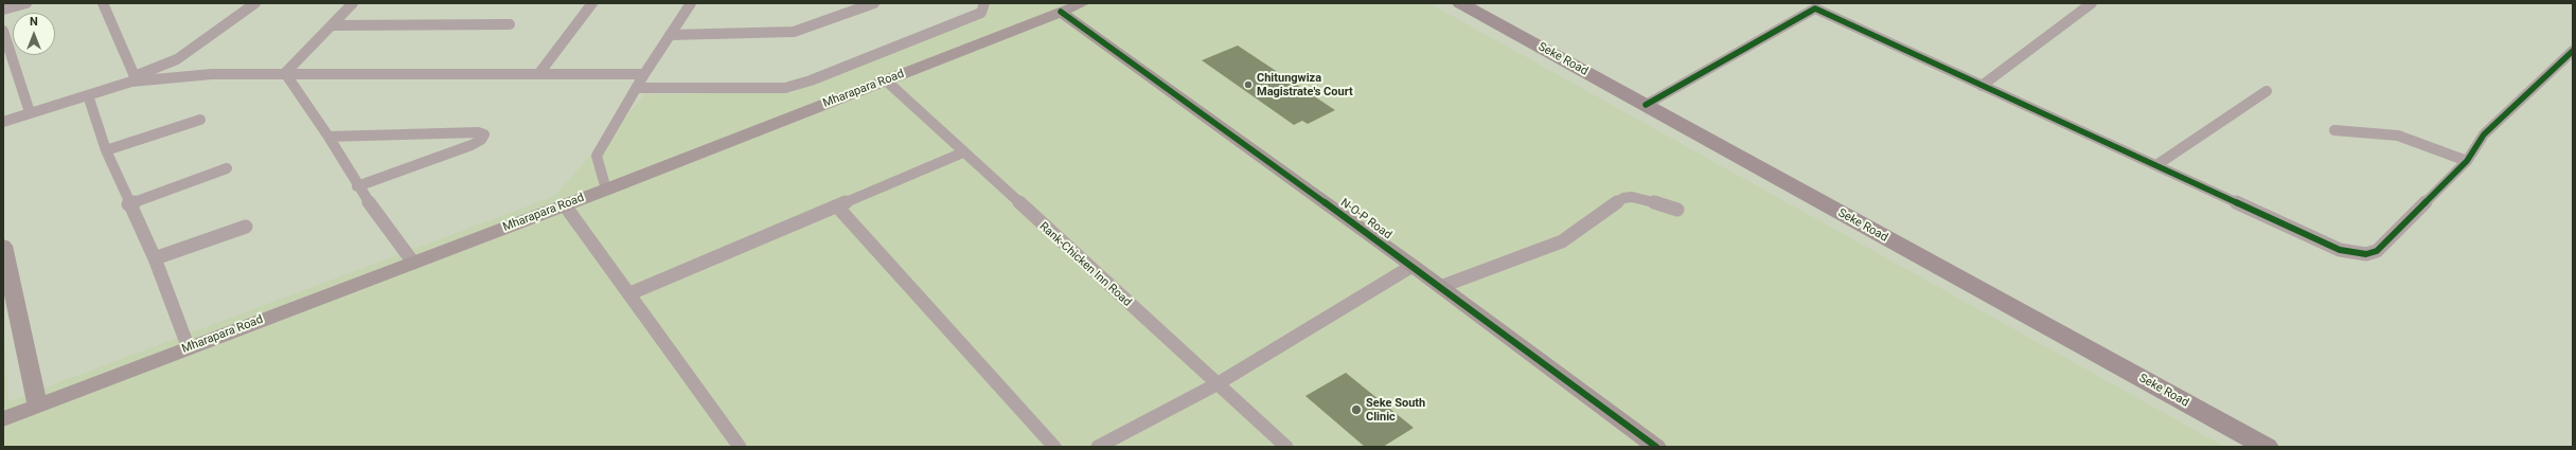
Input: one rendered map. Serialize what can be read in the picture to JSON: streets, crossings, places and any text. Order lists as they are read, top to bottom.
{
  "streets": {
    "main road": ["Seke Road"],
    "street": ["Mharapara Road", "N-O-P Road", "Rank-Chicken Inn Road"]
  },
  "crossings": [
    ["Mharapara Road", "N-O-P Road"],
    ["Mharapara Road", "Rank-Chicken Inn Road"]
  ],
  "places": ["Chitungwiza Magistrate's Court", "Seke South Clinic"],
  "north": "top"
}
